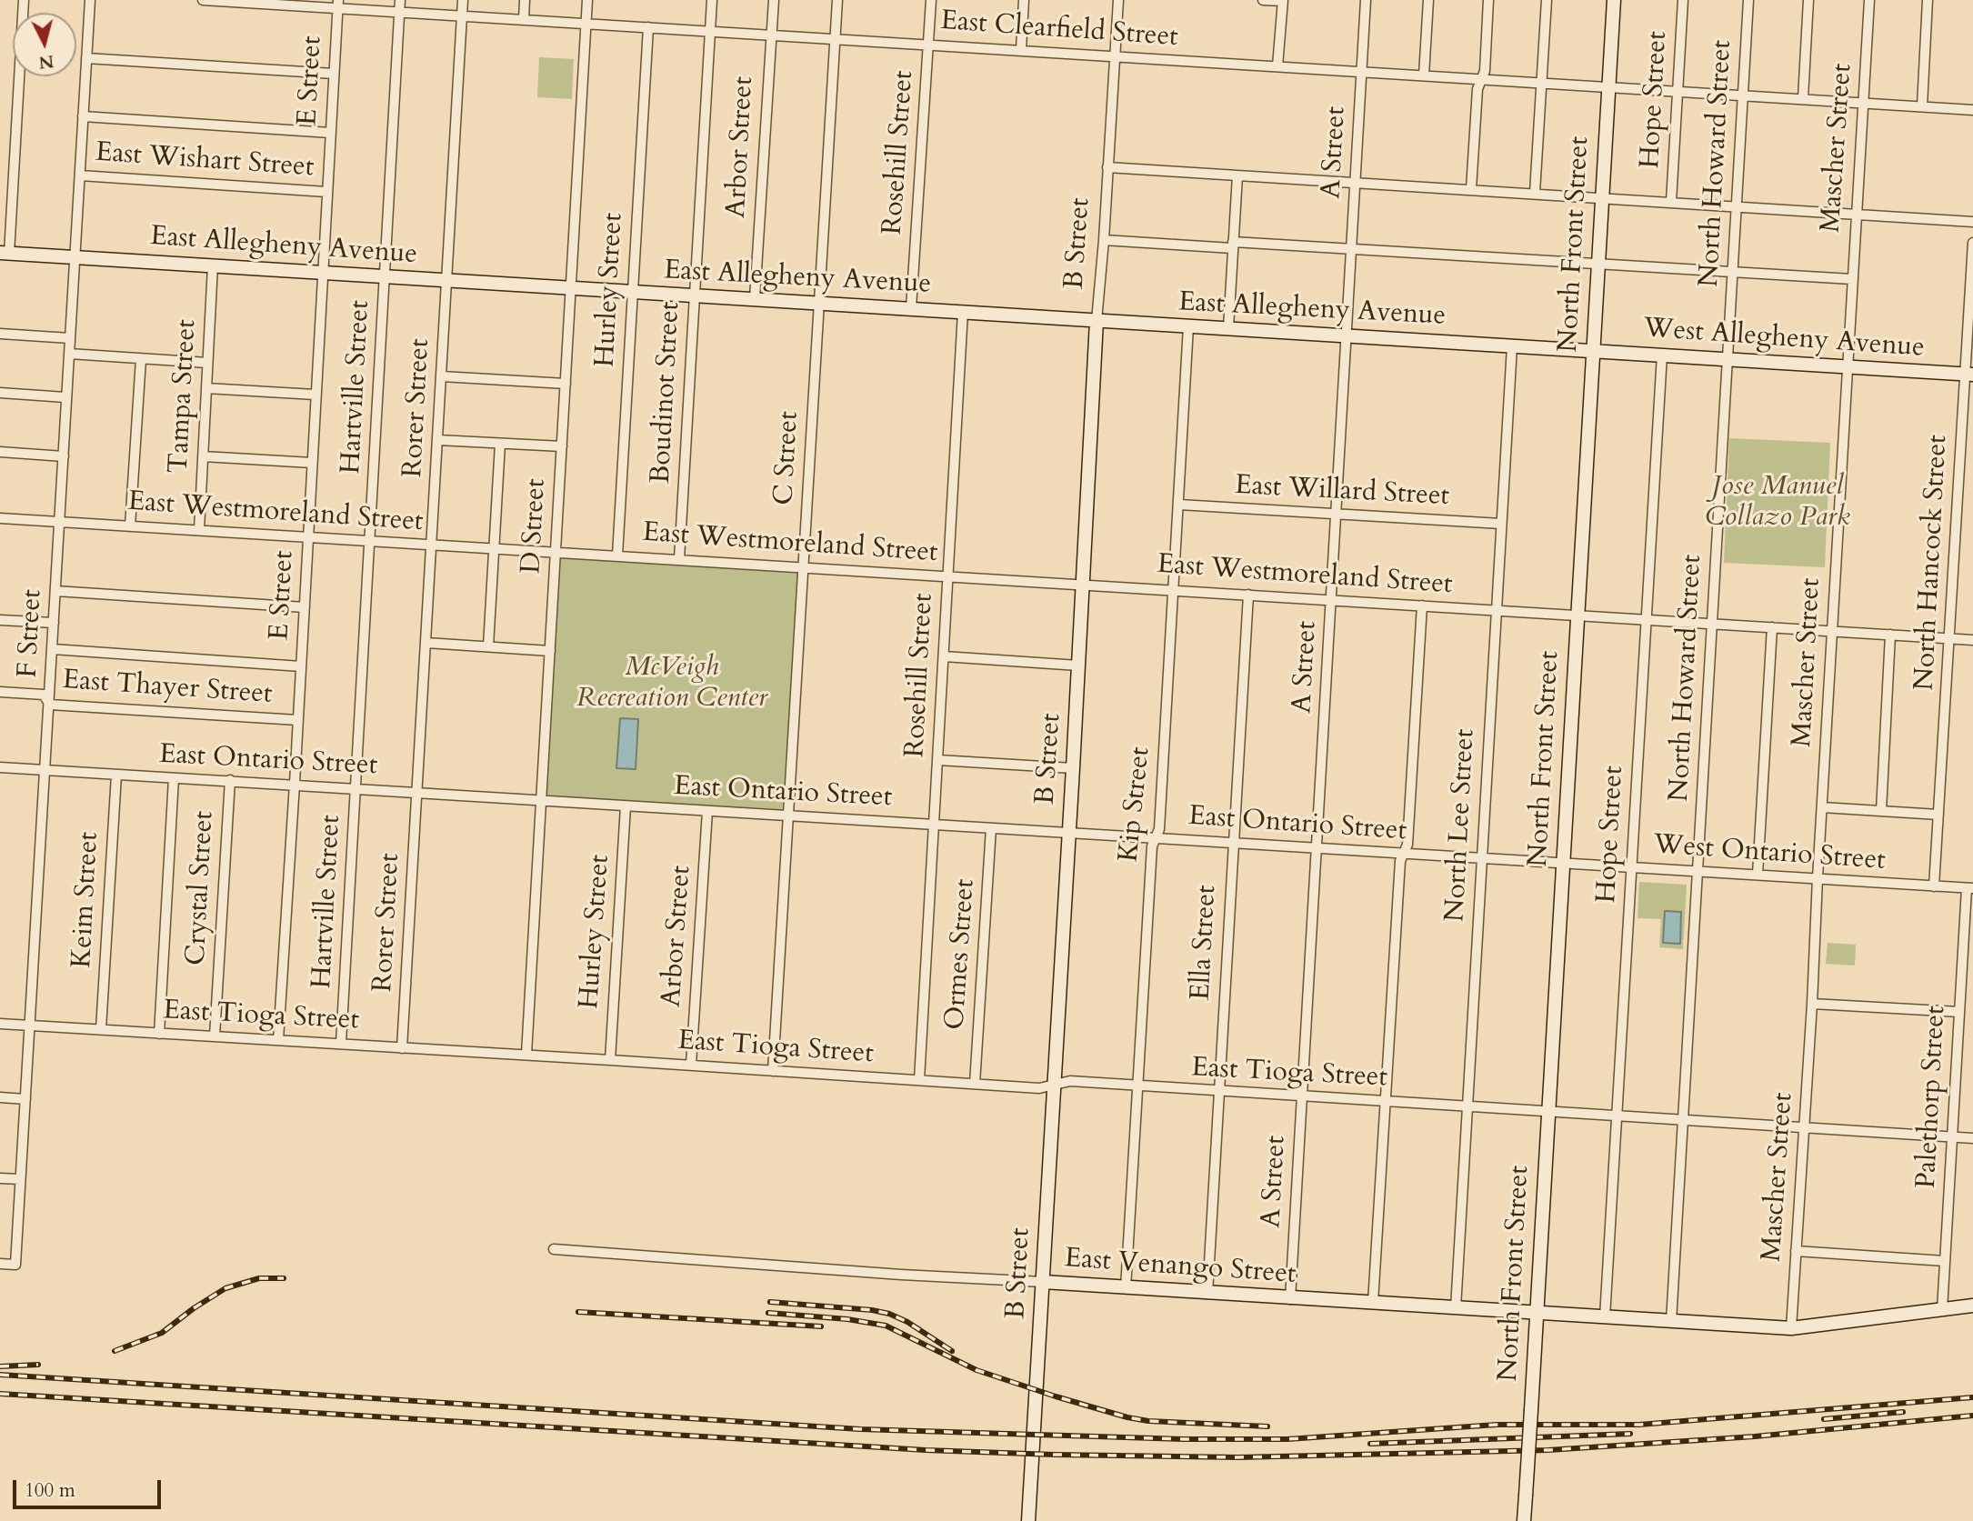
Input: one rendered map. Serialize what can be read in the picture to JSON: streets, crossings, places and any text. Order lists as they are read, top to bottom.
{
  "streets": {
    "main road": [
      "B Street",
      "North Front Street",
      "East Allegheny Avenue",
      "West Allegheny Avenue",
      "East Venango Street"
    ],
    "street": [
      "East Clearfield Street",
      "E Street",
      "Hope Street",
      "Arbor Street",
      "Mascher Street",
      "Rosehill Street",
      "A Street",
      "East Wishart Street",
      "North Howard Street",
      "Hurley Street",
      "Hartville Street",
      "Boudinot Street",
      "Tampa Street",
      "Rorer Street",
      "C Street",
      "East Willard Street",
      "East Westmoreland Street",
      "D Street",
      "North Hancock Street",
      "F Street",
      "East Thayer Street",
      "East Ontario Street",
      "Kip Street",
      "North Lee Street",
      "West Ontario Street",
      "Crystal Street",
      "Keim Street",
      "Ella Street",
      "Ormes Street",
      "East Tioga Street",
      "Palethorp Street"
    ]
  },
  "crossings": [
    ["East Clearfield Street", "E Street"],
    ["East Clearfield Street", "Hope Street"],
    ["East Clearfield Street", "Arbor Street"],
    ["East Clearfield Street", "Mascher Street"],
    ["East Clearfield Street", "Rosehill Street"],
    ["East Clearfield Street", "A Street"],
    ["East Clearfield Street", "North Howard Street"],
    ["East Clearfield Street", "B Street"],
    ["East Clearfield Street", "North Front Street"],
    ["East Clearfield Street", "Hurley Street"],
    ["East Clearfield Street", "Hartville Street"],
    ["East Clearfield Street", "Boudinot Street"],
    ["East Clearfield Street", "Rorer Street"],
    ["East Clearfield Street", "C Street"],
    ["East Clearfield Street", "D Street"],
    ["E Street", "East Wishart Street"],
    ["E Street", "East Allegheny Avenue"],
    ["E Street", "East Westmoreland Street"],
    ["E Street", "East Thayer Street"],
    ["E Street", "East Ontario Street"],
    ["E Street", "East Tioga Street"],
    ["Hope Street", "West Allegheny Avenue"],
    ["Hope Street", "East Westmoreland Street"],
    ["Hope Street", "West Ontario Street"],
    ["Hope Street", "East Tioga Street"],
    ["Hope Street", "East Venango Street"],
    ["Arbor Street", "East Allegheny Avenue"],
    ["Arbor Street", "East Ontario Street"],
    ["Arbor Street", "East Tioga Street"],
    ["Mascher Street", "West Allegheny Avenue"],
    ["Mascher Street", "East Westmoreland Street"],
    ["Mascher Street", "West Ontario Street"],
    ["Mascher Street", "East Tioga Street"],
    ["Mascher Street", "East Venango Street"],
    ["Rosehill Street", "East Allegheny Avenue"],
    ["Rosehill Street", "East Westmoreland Street"],
    ["Rosehill Street", "East Ontario Street"],
    ["Rosehill Street", "East Tioga Street"],
    ["A Street", "East Allegheny Avenue"],
    ["A Street", "East Willard Street"],
    ["A Street", "East Westmoreland Street"],
    ["A Street", "East Ontario Street"],
    ["A Street", "East Tioga Street"],
    ["A Street", "East Venango Street"],
    ["East Wishart Street", "F Street"],
    ["North Howard Street", "West Allegheny Avenue"],
    ["North Howard Street", "East Westmoreland Street"],
    ["North Howard Street", "West Ontario Street"],
    ["North Howard Street", "East Tioga Street"],
    ["North Howard Street", "East Venango Street"],
    ["B Street", "East Allegheny Avenue"],
    ["B Street", "East Westmoreland Street"],
    ["B Street", "East Ontario Street"],
    ["B Street", "East Tioga Street"],
    ["B Street", "East Venango Street"],
    ["North Front Street", "East Allegheny Avenue"],
    ["North Front Street", "West Allegheny Avenue"],
    ["North Front Street", "East Westmoreland Street"],
    ["North Front Street", "East Ontario Street"],
    ["North Front Street", "West Ontario Street"],
    ["North Front Street", "East Tioga Street"],
    ["North Front Street", "East Venango Street"],
    ["East Allegheny Avenue", "Hurley Street"],
    ["East Allegheny Avenue", "West Allegheny Avenue"],
    ["East Allegheny Avenue", "Hartville Street"],
    ["East Allegheny Avenue", "Boudinot Street"],
    ["East Allegheny Avenue", "Tampa Street"],
    ["East Allegheny Avenue", "Rorer Street"],
    ["East Allegheny Avenue", "C Street"],
    ["East Allegheny Avenue", "D Street"],
    ["East Allegheny Avenue", "F Street"],
    ["East Allegheny Avenue", "Kip Street"],
    ["East Allegheny Avenue", "North Lee Street"],
    ["Hurley Street", "East Westmoreland Street"],
    ["Hurley Street", "East Ontario Street"],
    ["Hurley Street", "East Tioga Street"],
    ["West Allegheny Avenue", "North Hancock Street"],
    ["Hartville Street", "East Westmoreland Street"],
    ["Hartville Street", "East Ontario Street"],
    ["Hartville Street", "East Tioga Street"],
    ["Boudinot Street", "East Westmoreland Street"],
    ["Tampa Street", "East Westmoreland Street"],
    ["Rorer Street", "East Westmoreland Street"],
    ["Rorer Street", "East Ontario Street"],
    ["Rorer Street", "East Tioga Street"],
    ["C Street", "East Westmoreland Street"],
    ["C Street", "East Ontario Street"],
    ["C Street", "East Tioga Street"],
    ["East Willard Street", "Kip Street"],
    ["East Willard Street", "North Lee Street"],
    ["East Westmoreland Street", "D Street"],
    ["East Westmoreland Street", "North Hancock Street"],
    ["East Westmoreland Street", "F Street"],
    ["East Westmoreland Street", "Kip Street"],
    ["East Westmoreland Street", "North Lee Street"],
    ["East Westmoreland Street", "Ella Street"],
    ["D Street", "East Ontario Street"],
    ["D Street", "East Tioga Street"],
    ["North Hancock Street", "West Ontario Street"],
    ["F Street", "East Thayer Street"],
    ["F Street", "East Ontario Street"],
    ["F Street", "East Tioga Street"],
    ["East Ontario Street", "Kip Street"],
    ["East Ontario Street", "North Lee Street"],
    ["East Ontario Street", "West Ontario Street"],
    ["East Ontario Street", "Crystal Street"],
    ["East Ontario Street", "Keim Street"],
    ["East Ontario Street", "Ella Street"],
    ["East Ontario Street", "Ormes Street"],
    ["Kip Street", "East Tioga Street"],
    ["Kip Street", "East Venango Street"],
    ["North Lee Street", "East Tioga Street"],
    ["North Lee Street", "East Venango Street"],
    ["West Ontario Street", "Palethorp Street"],
    ["Crystal Street", "East Tioga Street"],
    ["Keim Street", "East Tioga Street"],
    ["Ella Street", "East Tioga Street"],
    ["Ella Street", "East Venango Street"],
    ["Ormes Street", "East Tioga Street"],
    ["East Tioga Street", "Palethorp Street"],
    ["Palethorp Street", "East Venango Street"]
  ],
  "parks": ["Jose Manuel Collazo Park", "McVeigh Recreation Center"],
  "scale_bar": "100 m",
  "north": "bottom"
}
